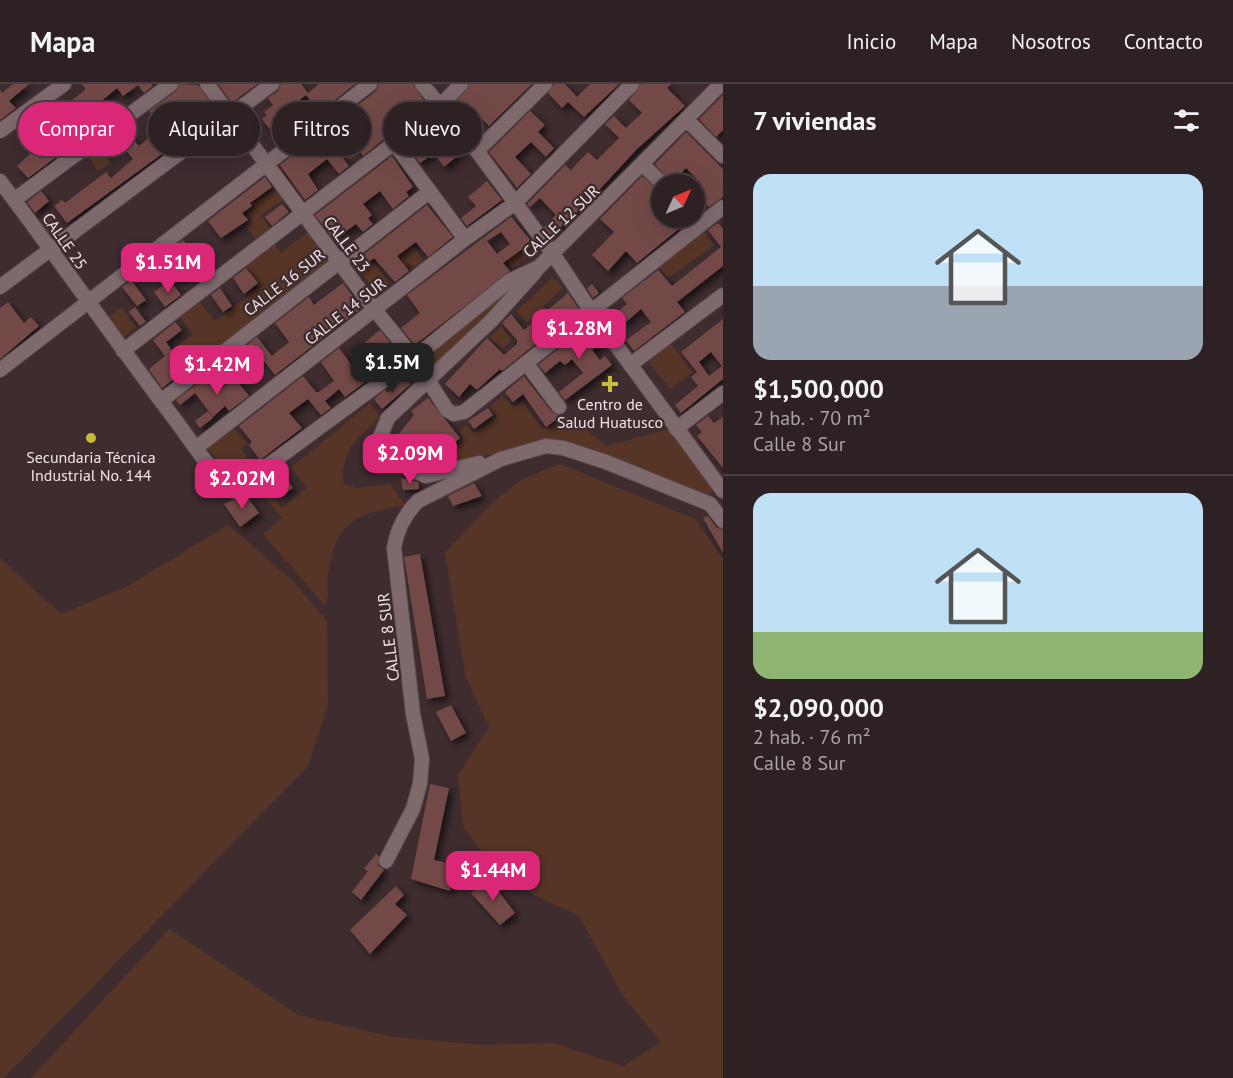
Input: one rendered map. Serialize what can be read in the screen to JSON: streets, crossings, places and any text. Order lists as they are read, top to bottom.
{
  "streets": {
    "street": [
      "CALLE 12 SUR",
      "CALLE 25",
      "CALLE 23",
      "CALLE 16 SUR",
      "CALLE 14 SUR",
      "CALLE 8 SUR"
    ]
  },
  "crossings": [
    ["CALLE 12 SUR", "CALLE 25"],
    ["CALLE 12 SUR", "CALLE 23"],
    ["CALLE 12 SUR", "CALLE 8 SUR"],
    ["CALLE 25", "CALLE 16 SUR"],
    ["CALLE 25", "CALLE 14 SUR"],
    ["CALLE 23", "CALLE 16 SUR"],
    ["CALLE 23", "CALLE 14 SUR"],
    ["CALLE 23", "CALLE 8 SUR"]
  ],
  "places": {
    "health": ["Centro de Salud Huatusco"],
    "other": ["Secundaria Técnica Industrial No. 144"]
  },
  "north": "top right",
  "page": {
    "header": "Mapa",
    "nav": [
      "Inicio",
      "Mapa",
      "Nosotros",
      "Contacto"
    ],
    "heading": "7 viviendas",
    "chip": [
      "Comprar",
      "Alquilar",
      "Filtros",
      "Nuevo"
    ],
    "list": [
      {
        "name": "$1,500,000",
        "note": "2 hab. · 70 m² · Calle 8 Sur"
      },
      {
        "name": "$2,090,000",
        "note": "2 hab. · 76 m² · Calle 8 Sur"
      }
    ],
    "price": [
      "$1.51M",
      "$1.28M",
      "$1.5M",
      "$1.42M",
      "$2.09M",
      "$2.02M",
      "$1.44M"
    ]
  }
}
